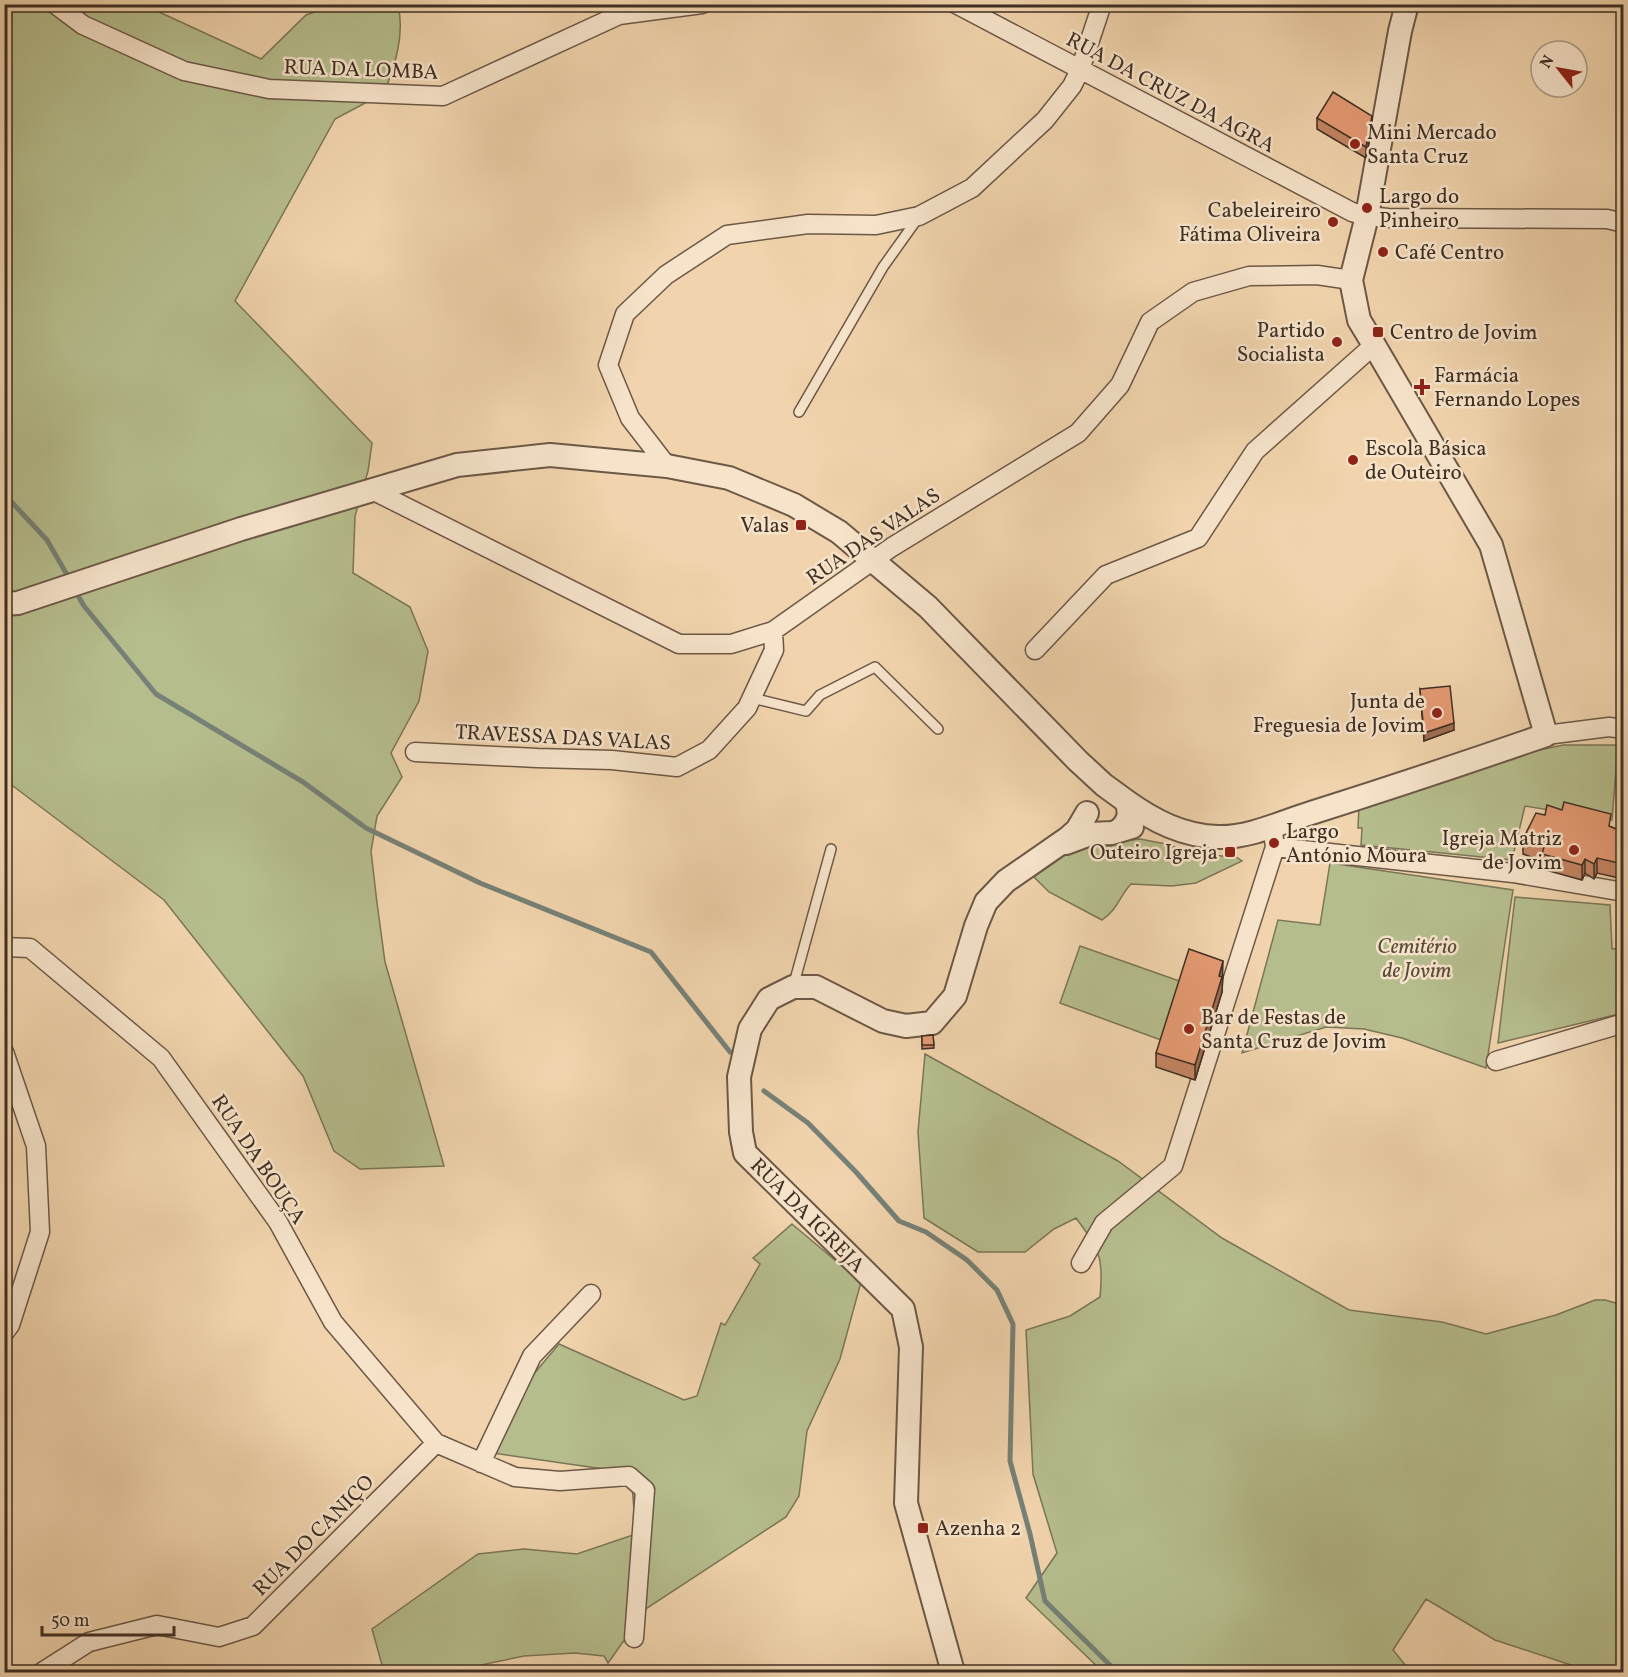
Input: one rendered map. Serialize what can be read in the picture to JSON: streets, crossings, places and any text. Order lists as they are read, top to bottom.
{
  "streets": {
    "street": [
      "RUA DA LOMBA",
      "RUA DA CRUZ DA AGRA",
      "RUA DAS VALAS",
      "TRAVESSA DAS VALAS",
      "RUA DA BOUÇA",
      "RUA DA IGREJA",
      "RUA DO CANIÇO"
    ]
  },
  "crossings": [
    ["RUA DAS VALAS", "TRAVESSA DAS VALAS"],
    ["RUA DA BOUÇA", "RUA DO CANIÇO"]
  ],
  "parks": ["Cemitério de Jovim"],
  "places": {
    "other": [
      "Mini Mercado Santa Cruz",
      "Largo do Pinheiro",
      "Cabeleireiro Fátima Oliveira",
      "Café Centro",
      "Partido Socialista",
      "Escola Básica de Outeiro",
      "Junta de Freguesia de Jovim",
      "Largo António Moura",
      "Igreja Matriz de Jovim",
      "Bar de Festas de Santa Cruz de Jovim"
    ],
    "transit": [
      "Centro de Jovim",
      "Valas",
      "Outeiro Igreja",
      "Azenha 2"
    ],
    "health": ["Farmácia Fernando Lopes"]
  },
  "scale_bar": "50 m",
  "north": "top left"
}
